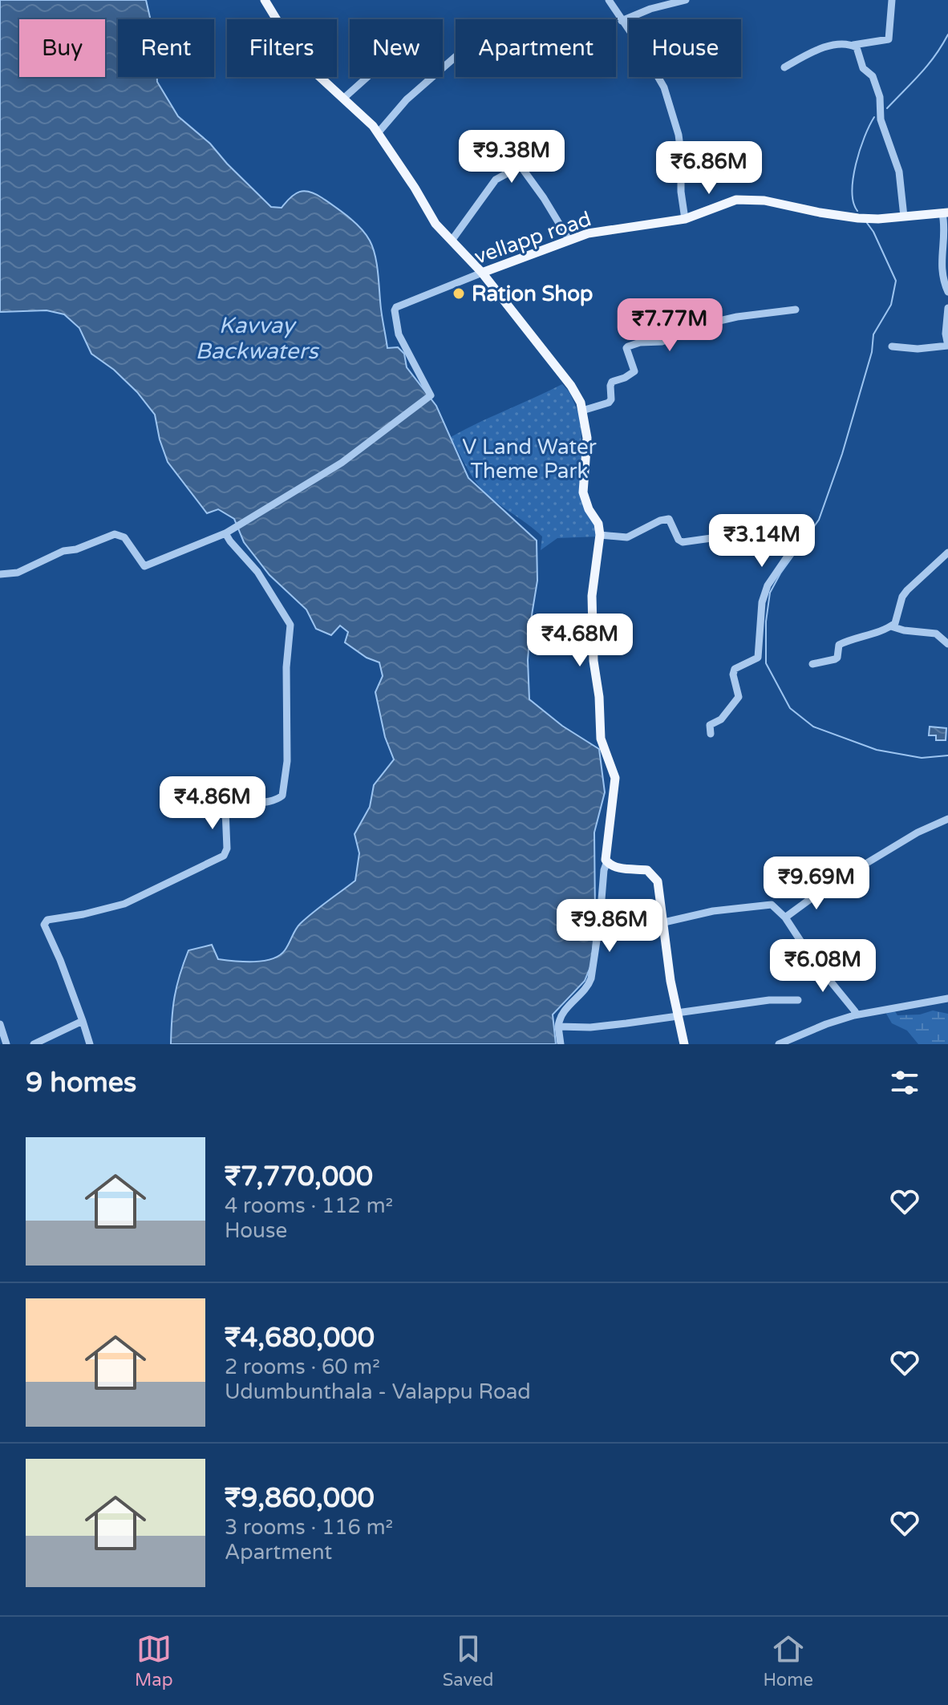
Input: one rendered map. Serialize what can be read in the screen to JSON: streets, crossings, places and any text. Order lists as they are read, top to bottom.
{
  "streets": {
    "main road": ["vellapp road"]
  },
  "water": ["Kavvay Backwaters"],
  "parks": ["V Land Water Theme Park"],
  "places": ["Ration Shop"],
  "page": {
    "chip": [
      "Buy",
      "Rent",
      "Filters",
      "New",
      "Apartment",
      "House"
    ],
    "price": [
      "₹9.38M",
      "₹6.86M",
      "₹7.77M",
      "₹3.14M",
      "₹4.68M",
      "₹4.86M",
      "₹9.69M",
      "₹9.86M",
      "₹6.08M"
    ],
    "heading": "9 homes",
    "list": [
      {
        "name": "₹7,770,000",
        "note": "4 rooms · 112 m² · House"
      },
      {
        "name": "₹4,680,000",
        "note": "2 rooms · 60 m² · Udumbunthala - Valappu Road"
      },
      {
        "name": "₹9,860,000",
        "note": "3 rooms · 116 m² · Apartment"
      }
    ],
    "tabs": ["Map", "Saved", "Home"]
  }
}
